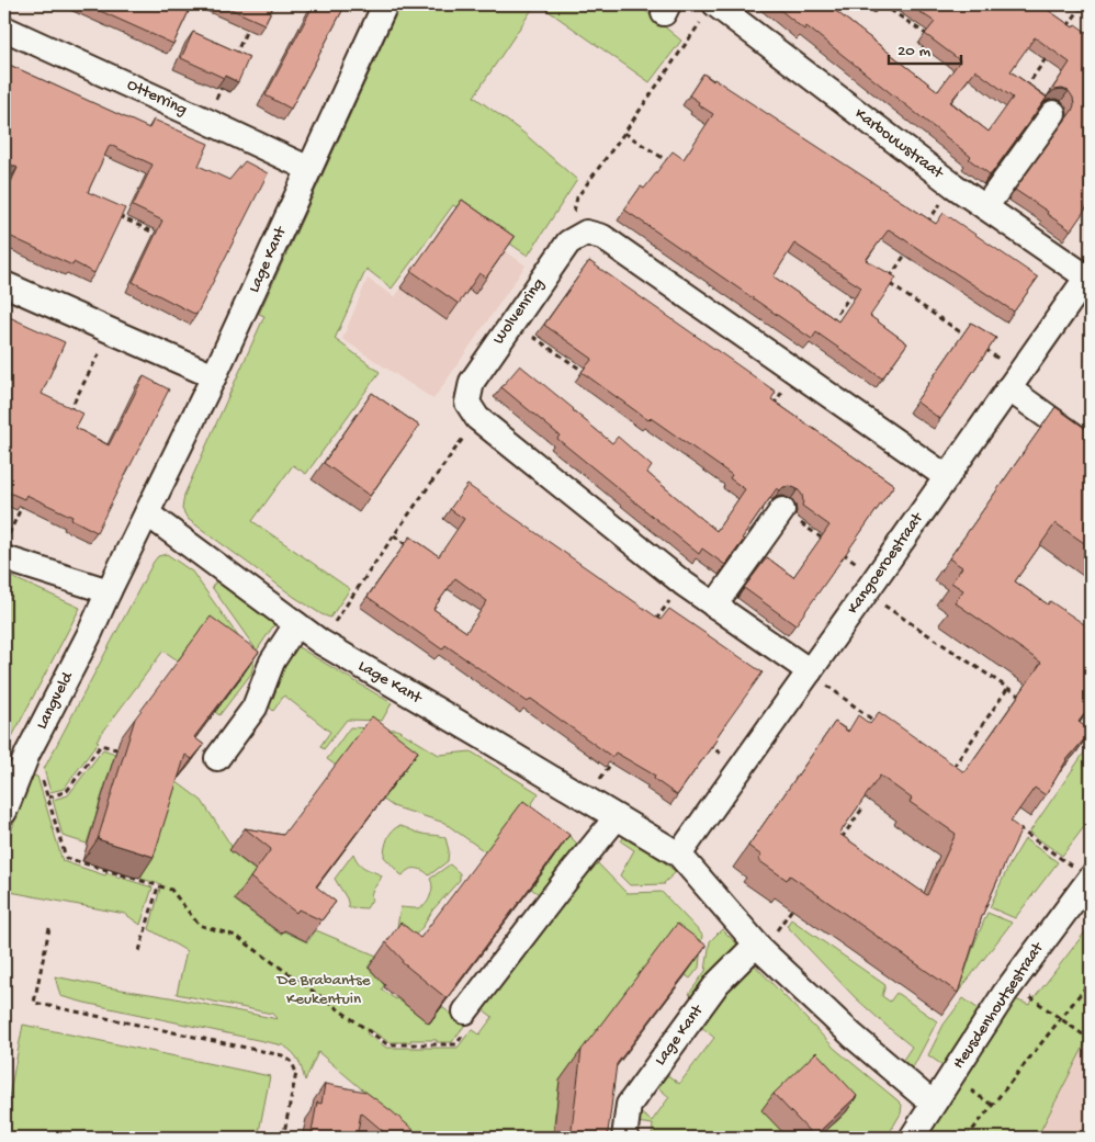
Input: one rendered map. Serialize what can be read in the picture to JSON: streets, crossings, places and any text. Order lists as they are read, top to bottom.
{
  "streets": {
    "street": [
      "Otterring",
      "Karbouwstraat",
      "Lage Kant",
      "Wolvenring",
      "Kangoeroestraat",
      "Langveld",
      "Heusdenhoutsestraat"
    ]
  },
  "crossings": [
    ["Otterring", "Lage Kant"],
    ["Karbouwstraat", "Kangoeroestraat"],
    ["Lage Kant", "Kangoeroestraat"],
    ["Lage Kant", "Langveld"],
    ["Lage Kant", "Heusdenhoutsestraat"]
  ],
  "parks": ["De Brabantse Keukentuin"],
  "scale_bar": "20 m"
}
